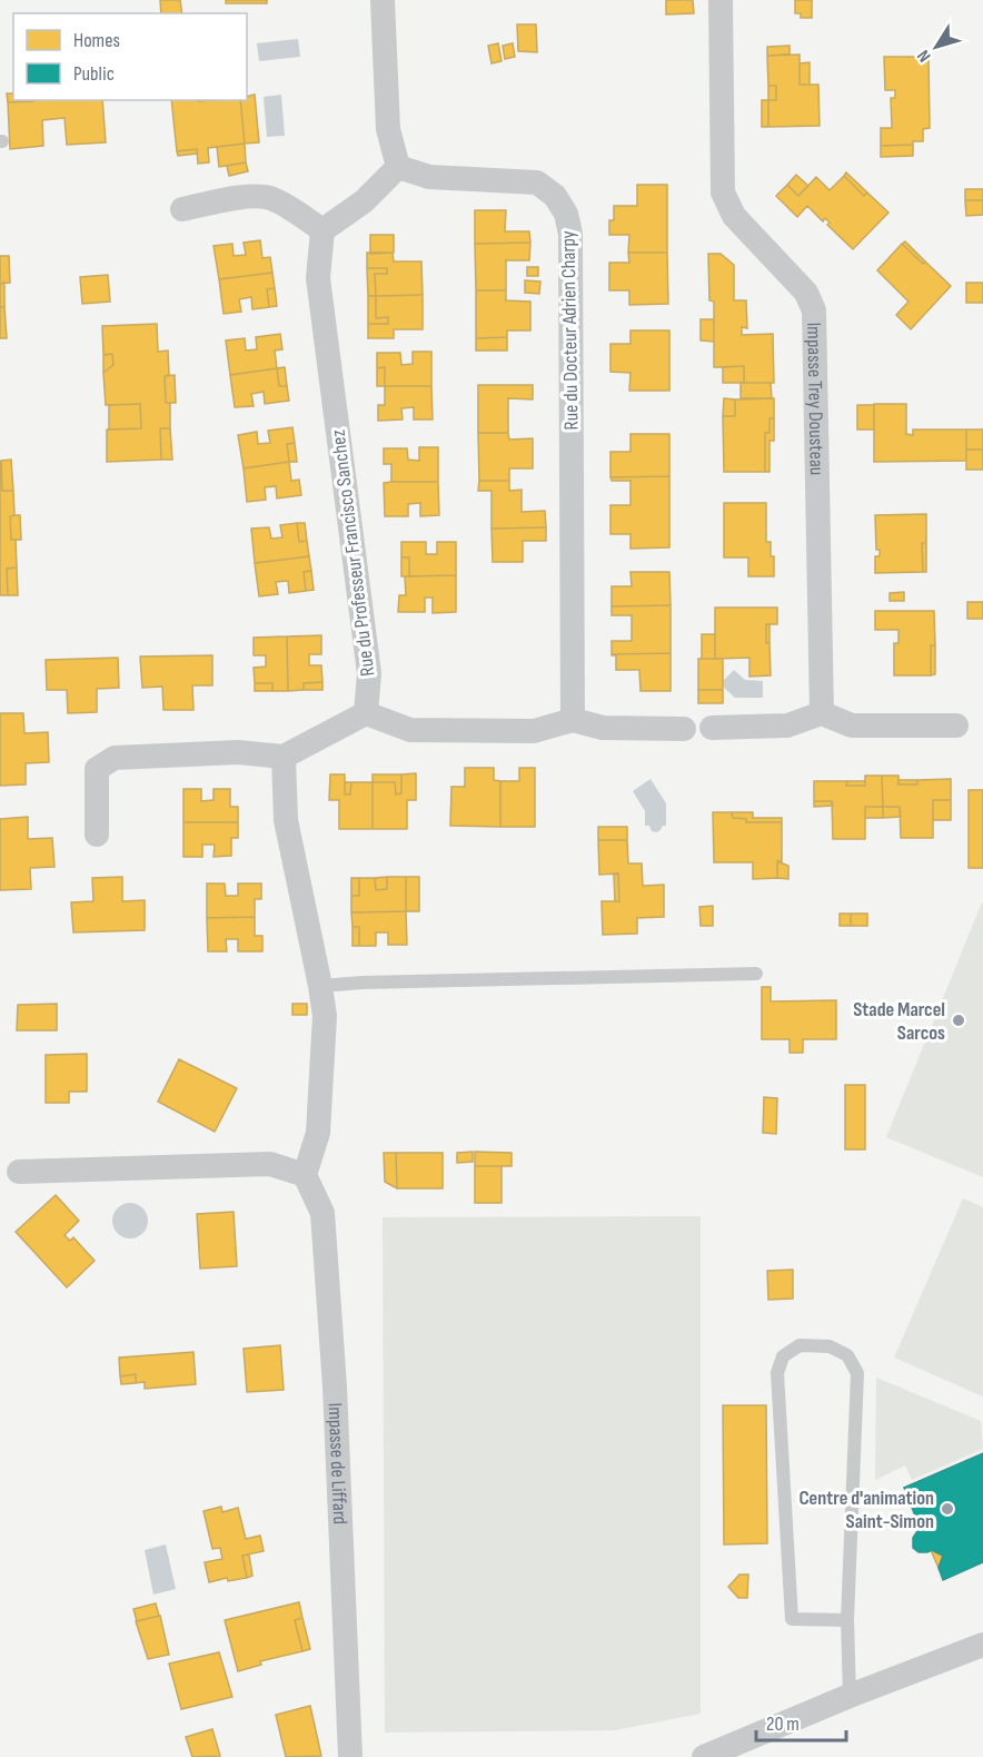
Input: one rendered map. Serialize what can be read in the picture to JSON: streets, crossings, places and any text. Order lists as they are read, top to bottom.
{
  "streets": {
    "street": [
      "Rue du Docteur Adrien Charpy",
      "Impasse Trey Dousteau",
      "Rue du Professeur Francisco Sanchez",
      "Impasse de Liffard"
    ]
  },
  "places": ["Stade Marcel Sarcos", "Centre d'animation Saint-Simon"],
  "legend": ["Homes", "Public"],
  "scale_bar": "20 m",
  "north": "bottom left"
}
